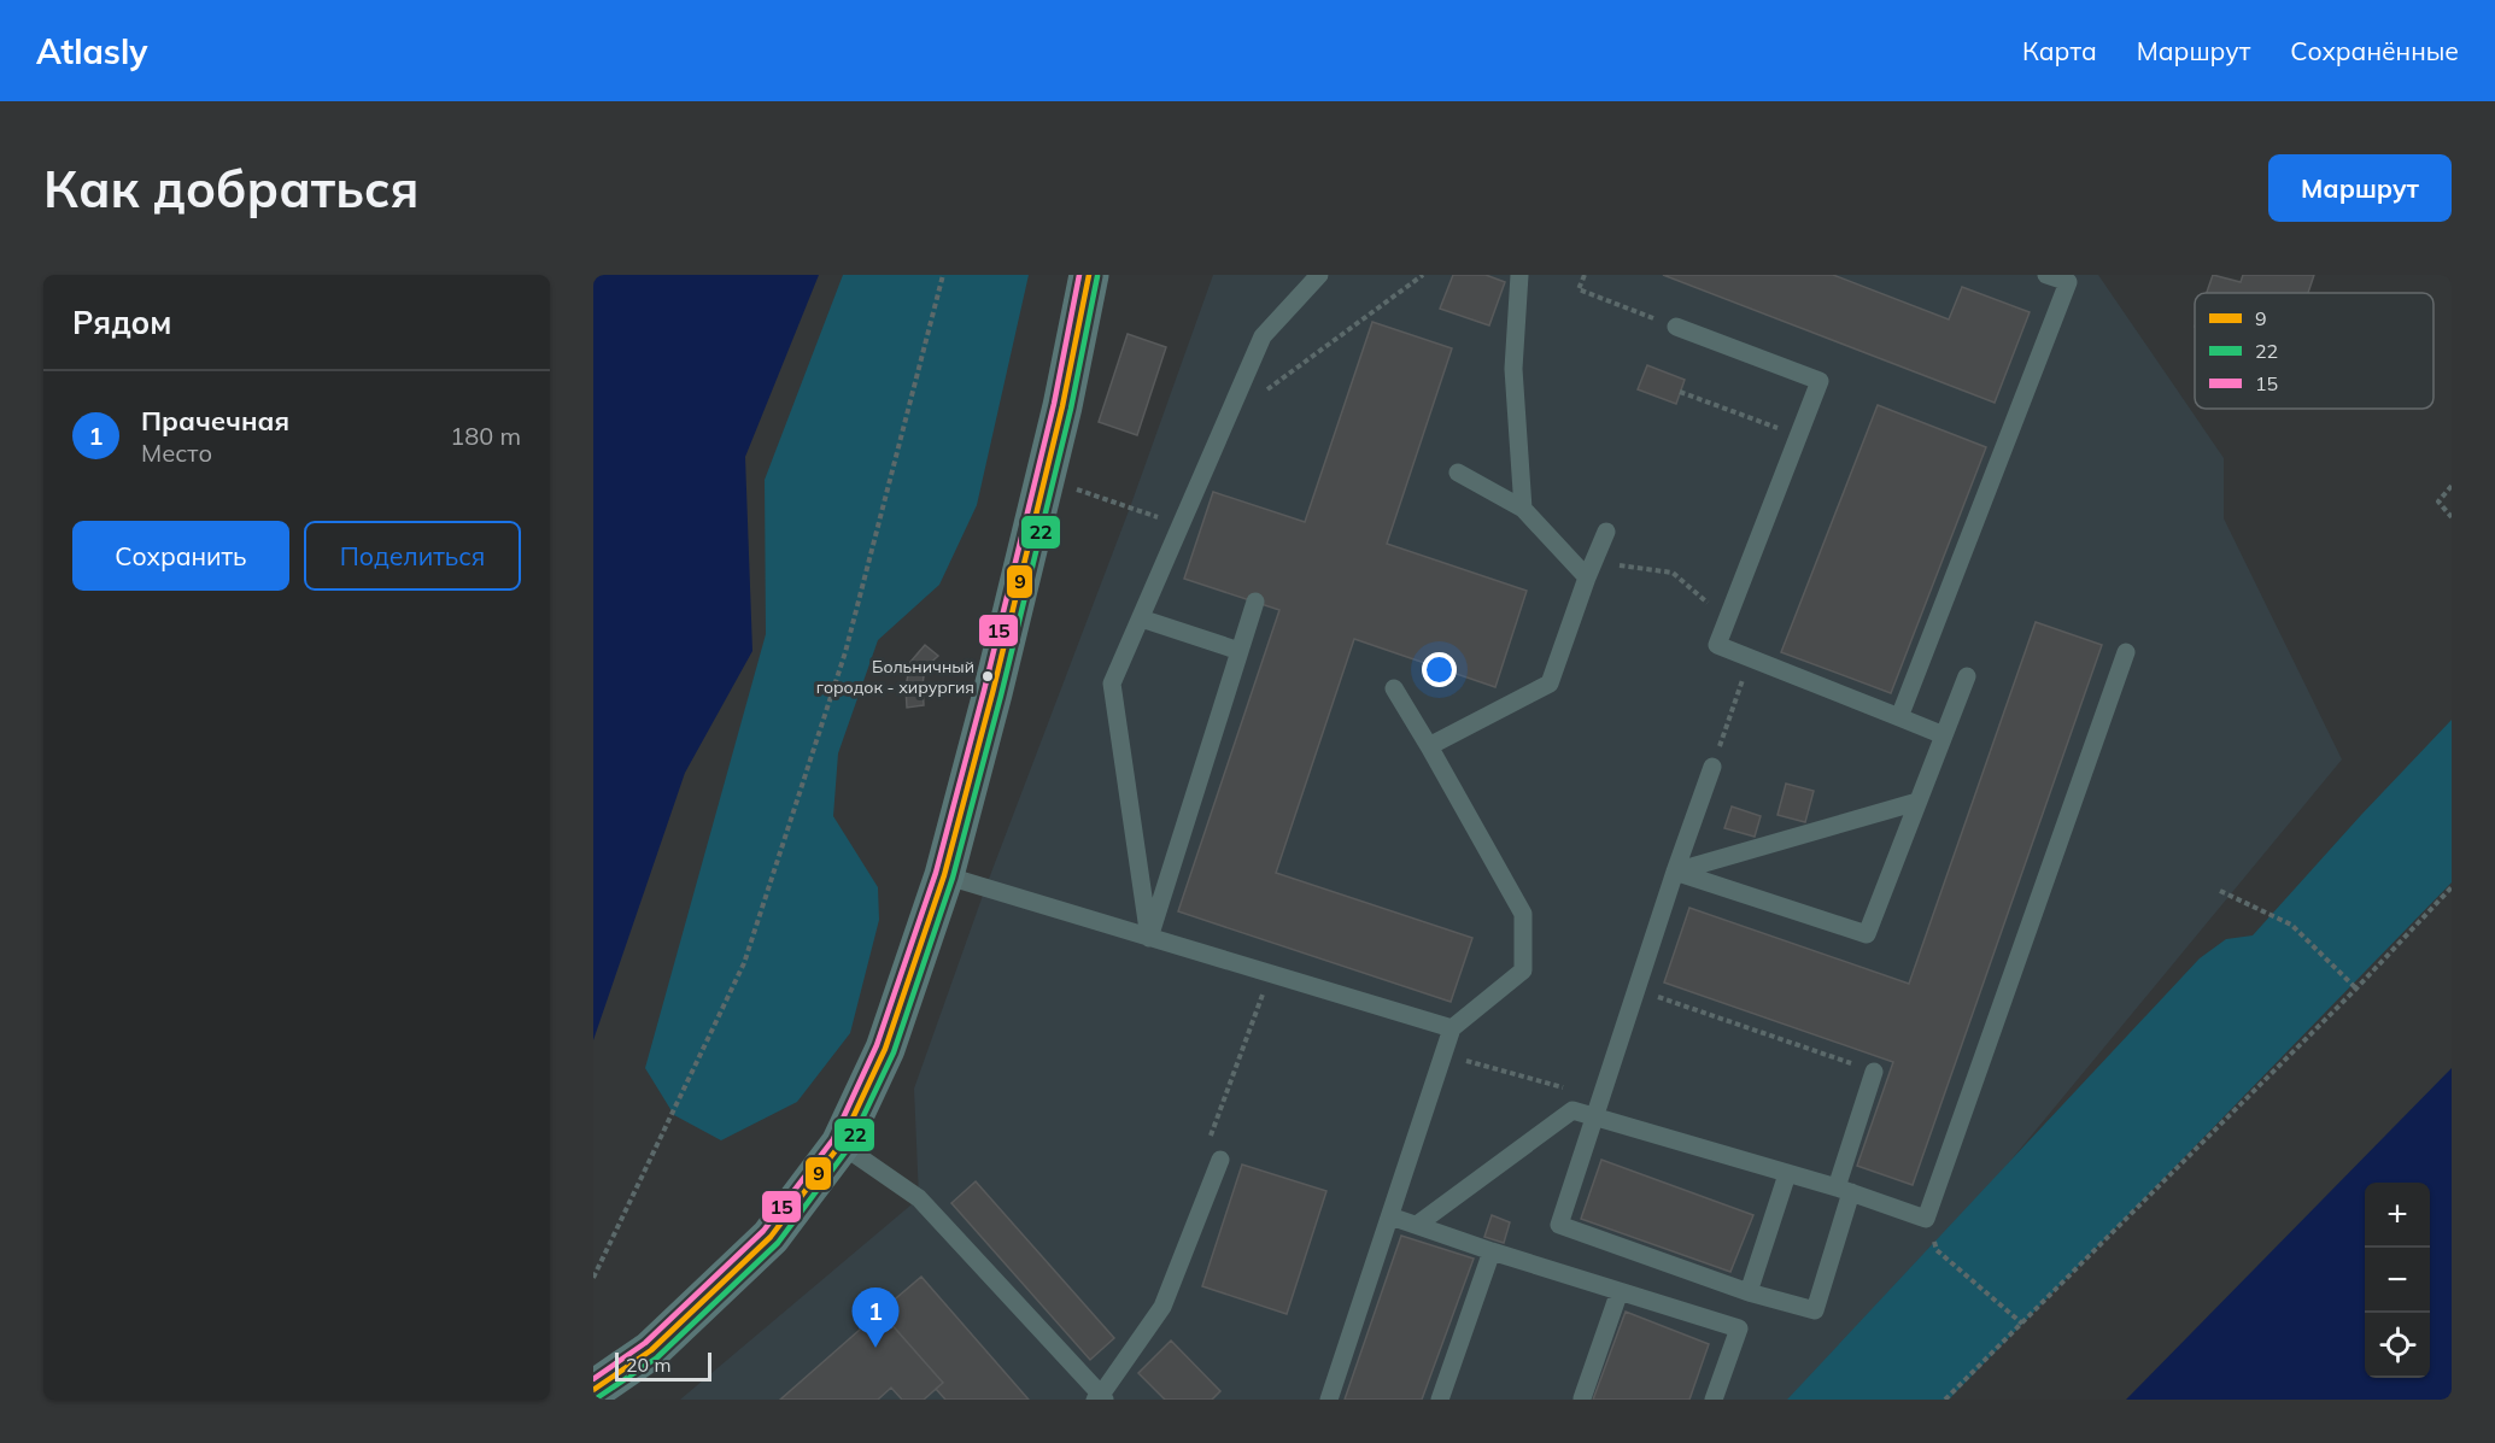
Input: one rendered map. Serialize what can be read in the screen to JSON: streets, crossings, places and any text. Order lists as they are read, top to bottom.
{
  "places": ["Больничный городок - хирургия"],
  "lines": ["transit line 9", "transit line 15", "transit line 22"],
  "legend": ["9", "22", "15"],
  "scale_bar": "20 m",
  "page": {
    "header": "Atlasly",
    "nav": ["Карта", "Маршрут", "Сохранённые"],
    "buttons": [
      "Маршрут",
      ["Сохранить", "Поделиться"]
    ],
    "title": "Как добраться",
    "heading": "Рядом",
    "list": [
      {
        "mark": "1",
        "name": "Прачечная",
        "note": "Место",
        "value": "180 m"
      }
    ],
    "map_buttons": ["+", "−"],
    "pins": "1",
    "scale": "20 m"
  }
}
